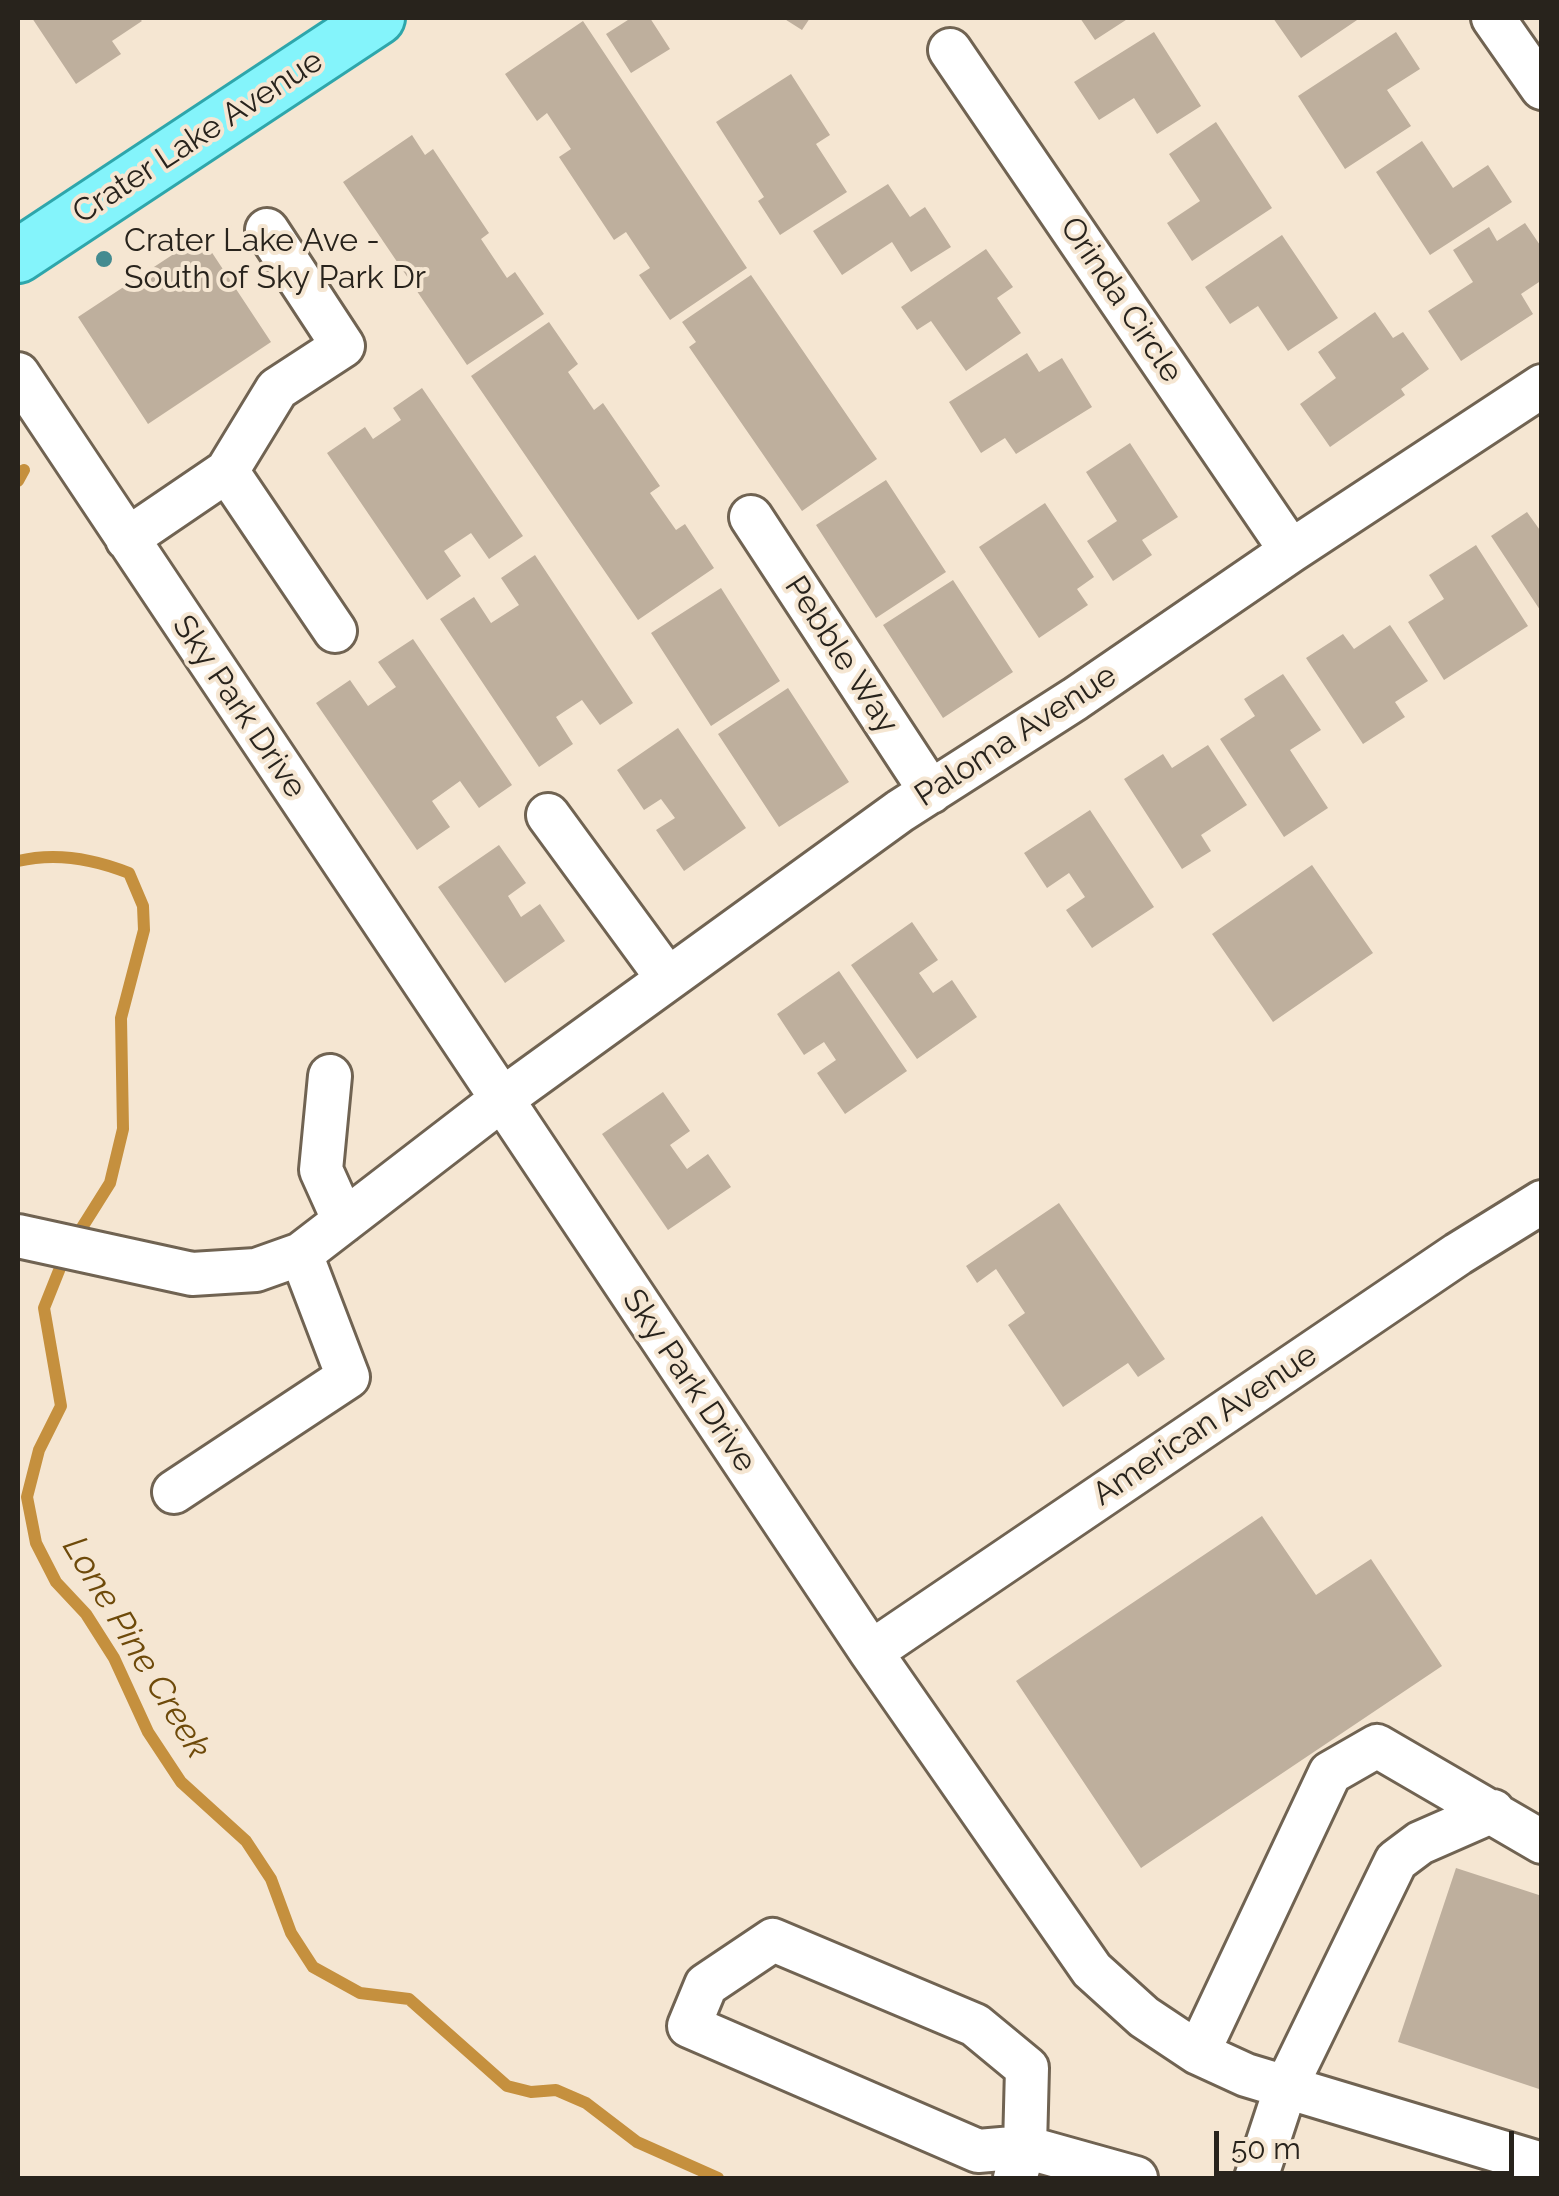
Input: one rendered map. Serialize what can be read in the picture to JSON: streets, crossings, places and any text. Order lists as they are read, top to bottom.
{
  "streets": {
    "main road": ["Crater Lake Avenue"],
    "street": [
      "Orinda Circle",
      "Pebble Way",
      "Sky Park Drive",
      "Paloma Avenue",
      "American Avenue"
    ]
  },
  "crossings": [
    ["Orinda Circle", "Paloma Avenue"],
    ["Pebble Way", "Paloma Avenue"],
    ["Sky Park Drive", "Paloma Avenue"],
    ["Sky Park Drive", "American Avenue"]
  ],
  "water": ["Lone Pine Creek"],
  "places": ["Crater Lake Ave - South of Sky Park Dr"],
  "scale_bar": "50 m"
}
